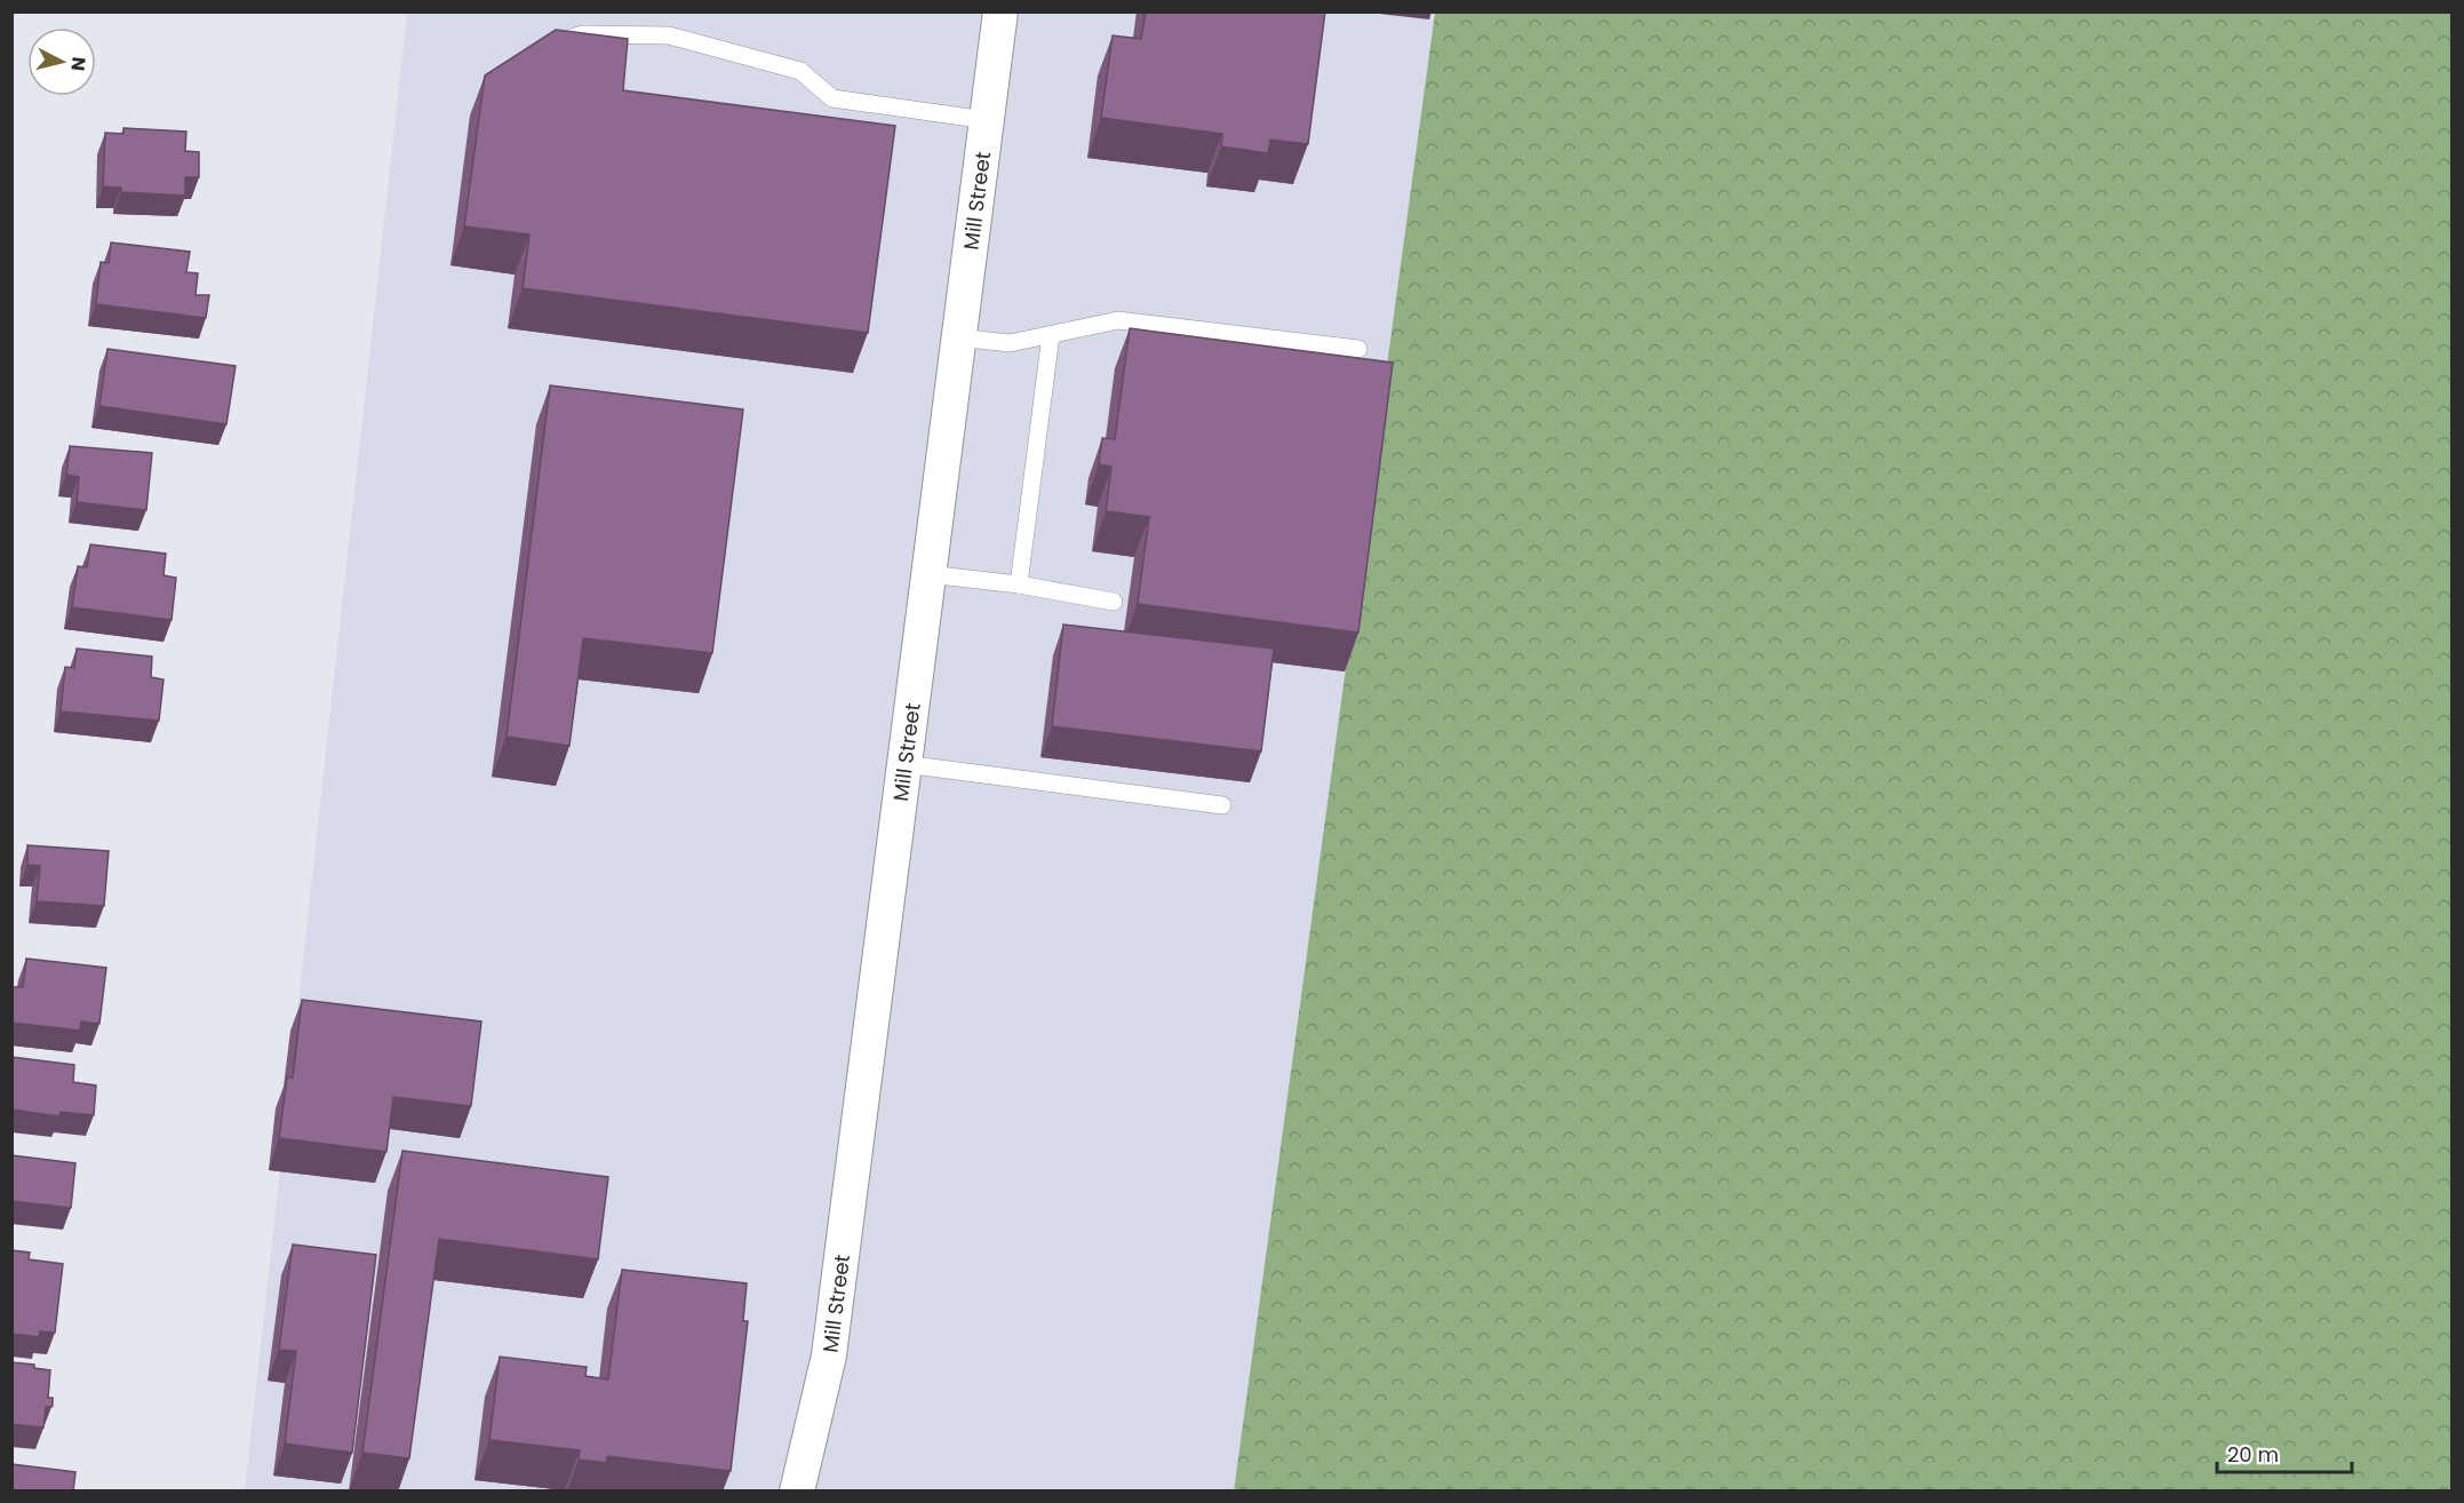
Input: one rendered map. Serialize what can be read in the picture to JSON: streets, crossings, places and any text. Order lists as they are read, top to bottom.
{
  "streets": {
    "street": ["Mill Street"]
  },
  "scale_bar": "20 m",
  "north": "right"
}
